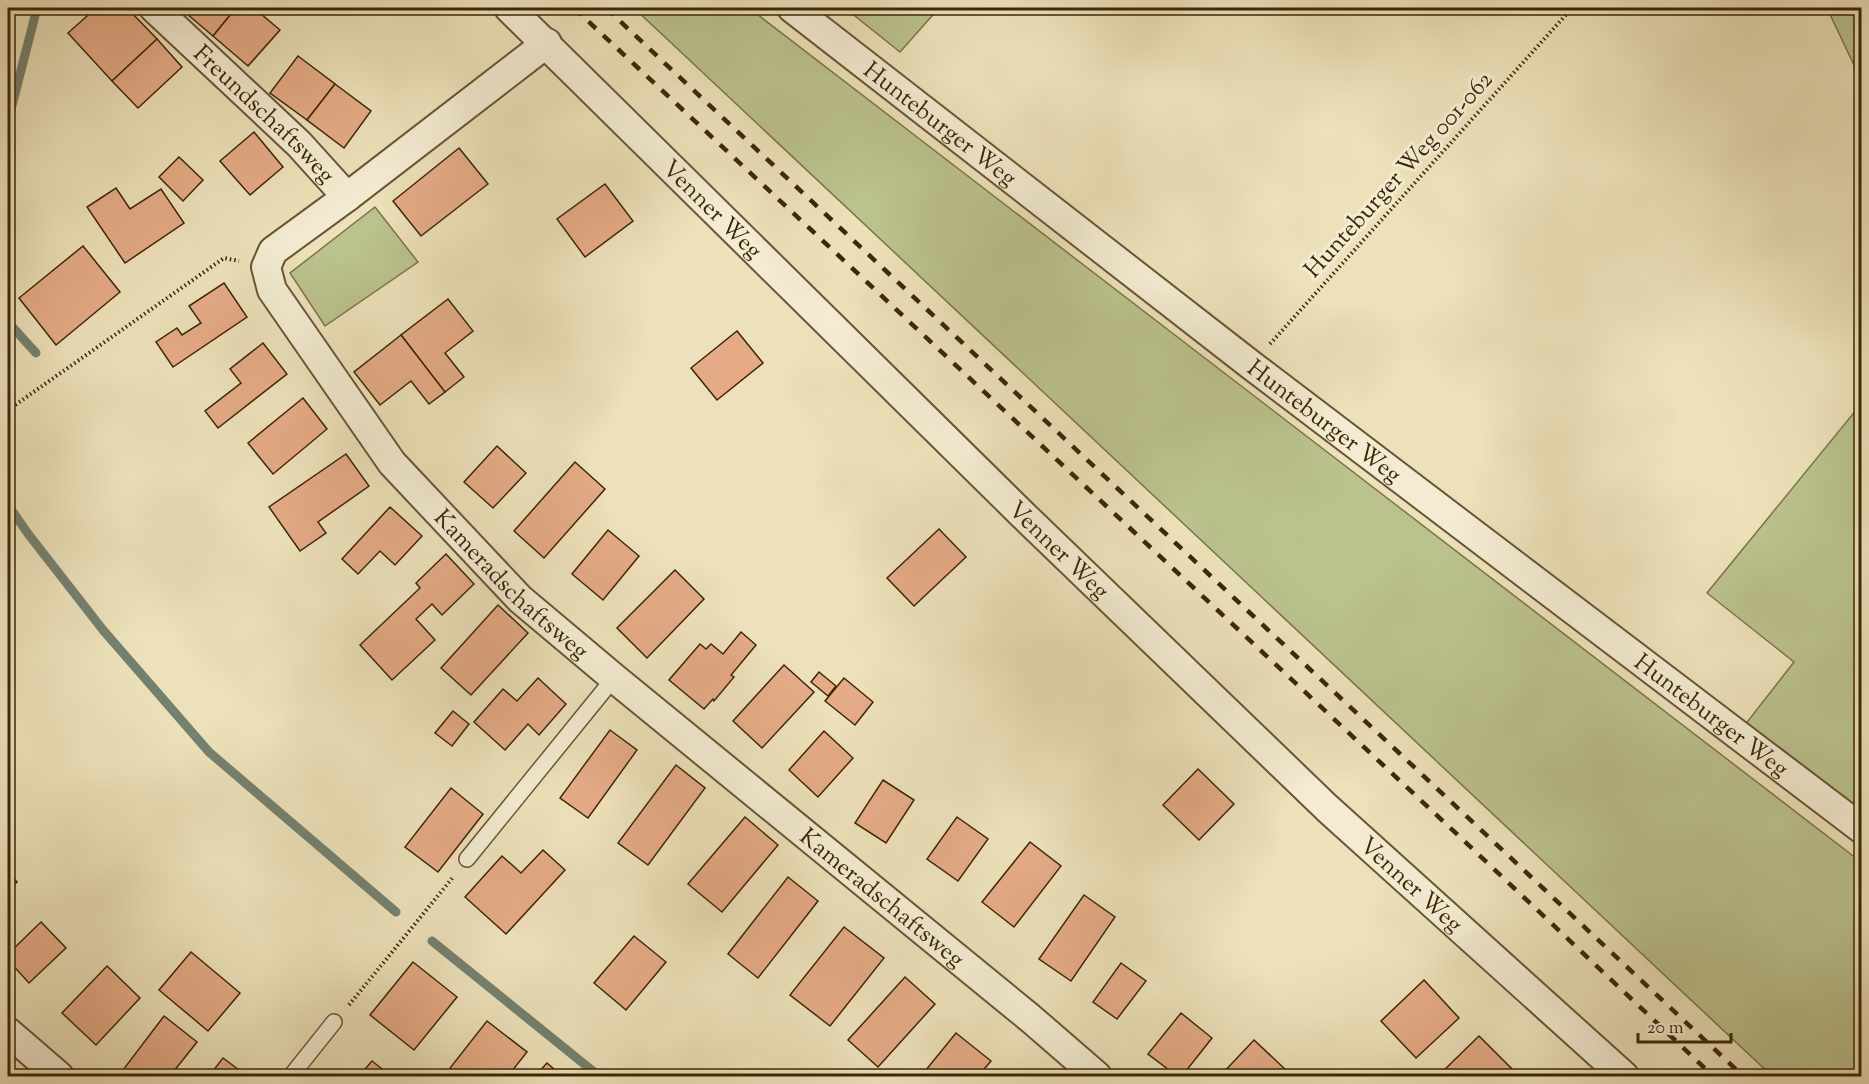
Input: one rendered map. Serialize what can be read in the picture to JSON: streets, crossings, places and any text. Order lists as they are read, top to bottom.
{
  "streets": {
    "street": [
      "Freundschaftsweg",
      "Hunteburger Weg",
      "Venner Weg",
      "Kameradschaftsweg"
    ],
    "path": ["Hunteburger Weg 001-062"]
  },
  "crossings": [
    ["Hunteburger Weg", "Hunteburger Weg 001-062"]
  ],
  "scale_bar": "20 m"
}
